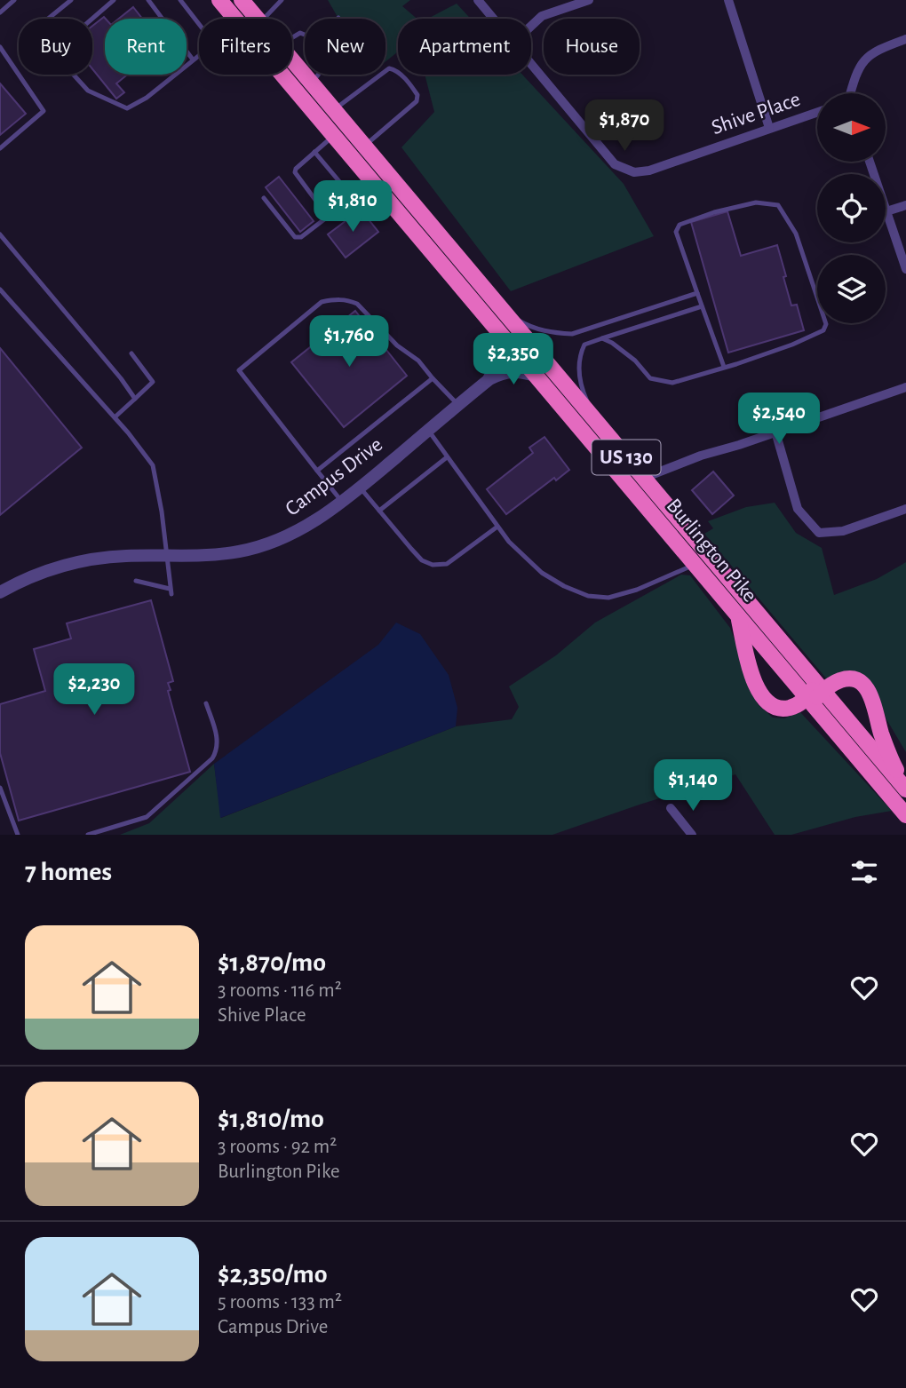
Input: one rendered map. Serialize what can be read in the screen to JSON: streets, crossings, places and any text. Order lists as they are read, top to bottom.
{
  "streets": {
    "highway": ["US 130", "Burlington Pike"],
    "street": ["Shive Place", "Campus Drive"]
  },
  "crossings": [
    ["Campus Drive", "Burlington Pike"]
  ],
  "north": "right",
  "page": {
    "chip": [
      "Buy",
      "Rent",
      "Filters",
      "New",
      "Apartment",
      "House"
    ],
    "price": [
      "$1,870",
      "$1,810",
      "$1,760",
      "$2,350",
      "$2,540",
      "$2,230",
      "$1,140"
    ],
    "heading": "7 homes",
    "list": [
      {
        "name": "$1,870/mo",
        "note": "3 rooms · 116 m² · Shive Place"
      },
      {
        "name": "$1,810/mo",
        "note": "3 rooms · 92 m² · Burlington Pike"
      },
      {
        "name": "$2,350/mo",
        "note": "5 rooms · 133 m² · Campus Drive"
      }
    ]
  }
}
